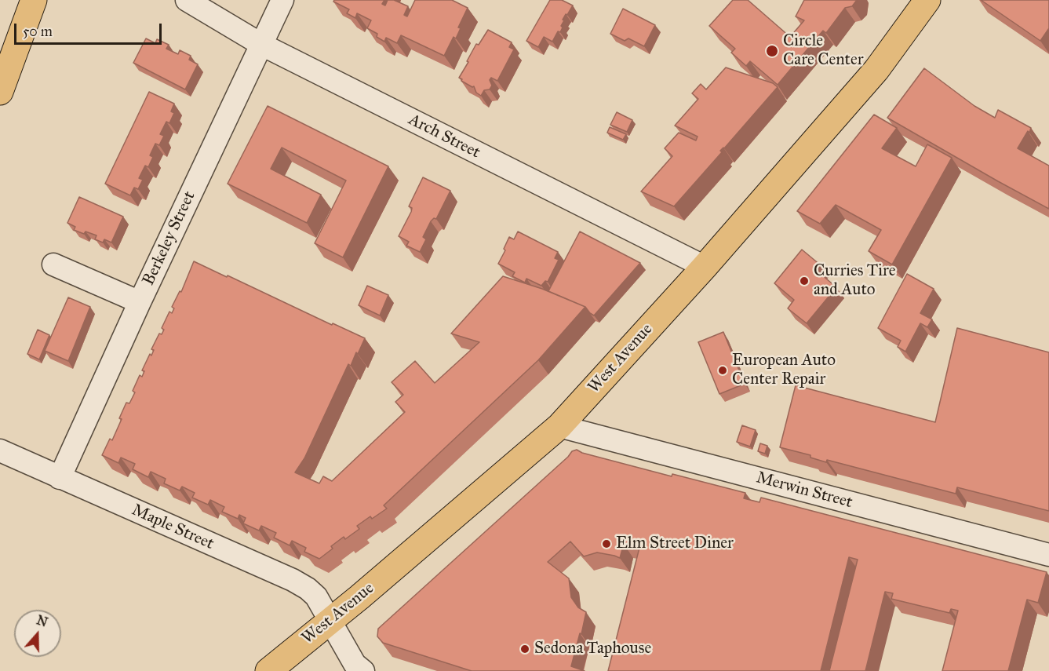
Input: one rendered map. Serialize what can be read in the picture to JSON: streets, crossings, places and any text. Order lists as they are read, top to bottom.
{
  "streets": {
    "main road": ["West Avenue"],
    "street": [
      "Arch Street",
      "Berkeley Street",
      "Merwin Street",
      "Maple Street"
    ]
  },
  "crossings": [
    ["Arch Street", "Berkeley Street"],
    ["Arch Street", "West Avenue"],
    ["Berkeley Street", "Maple Street"],
    ["West Avenue", "Merwin Street"],
    ["West Avenue", "Maple Street"]
  ],
  "places": [
    "Circle Care Center",
    "Curries Tire and Auto",
    "European Auto Center Repair",
    "Elm Street Diner",
    "Sedona Taphouse"
  ],
  "scale_bar": "50 m",
  "north": "top"
}
